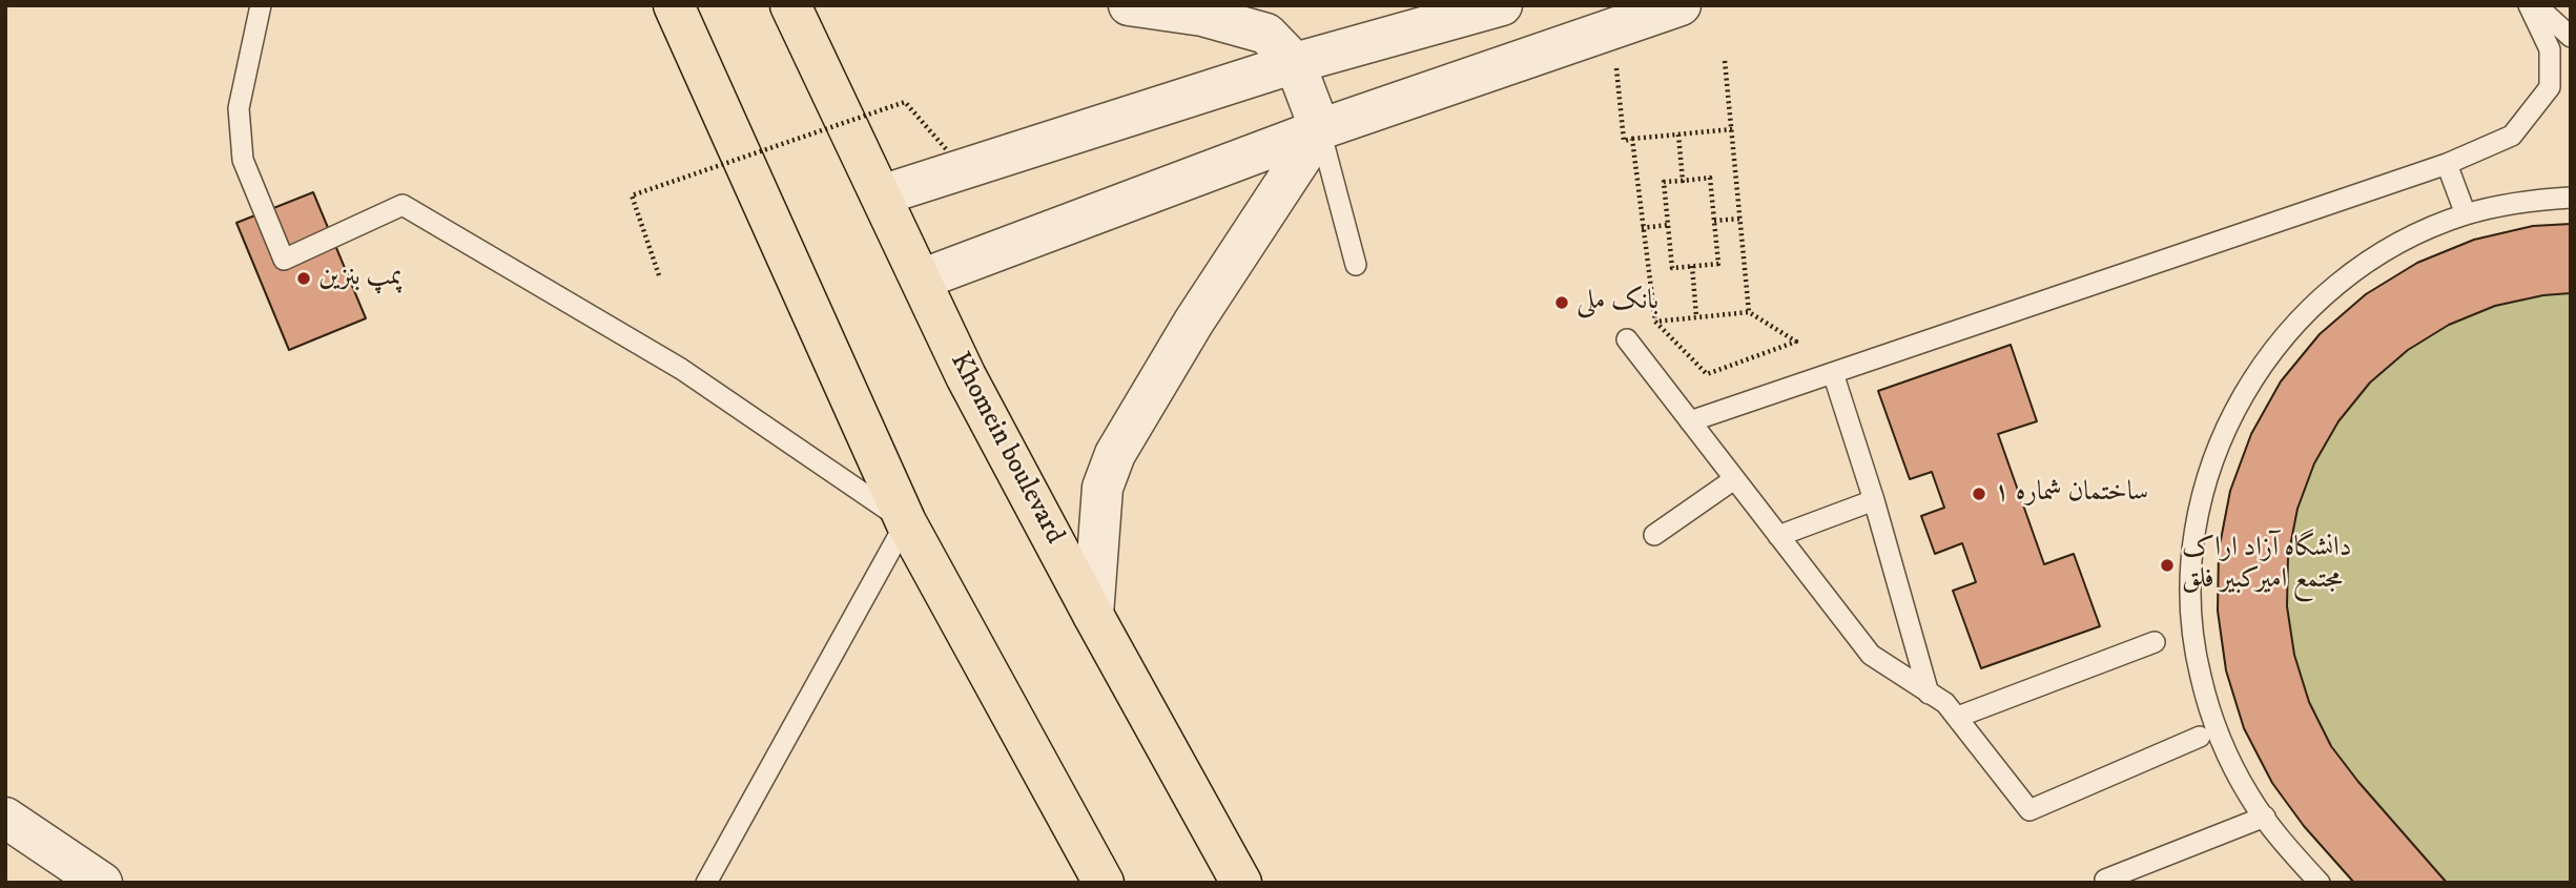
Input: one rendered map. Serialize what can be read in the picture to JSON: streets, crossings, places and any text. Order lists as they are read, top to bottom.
{
  "streets": {
    "highway": ["Khomein boulevard"]
  },
  "places": [
    "پمپ بنزین",
    "بانک ملی",
    "ساختمان شماره ۱",
    "دانشگاه آزاد اراک مجتمع امیرکبیر فلق"
  ]
}
